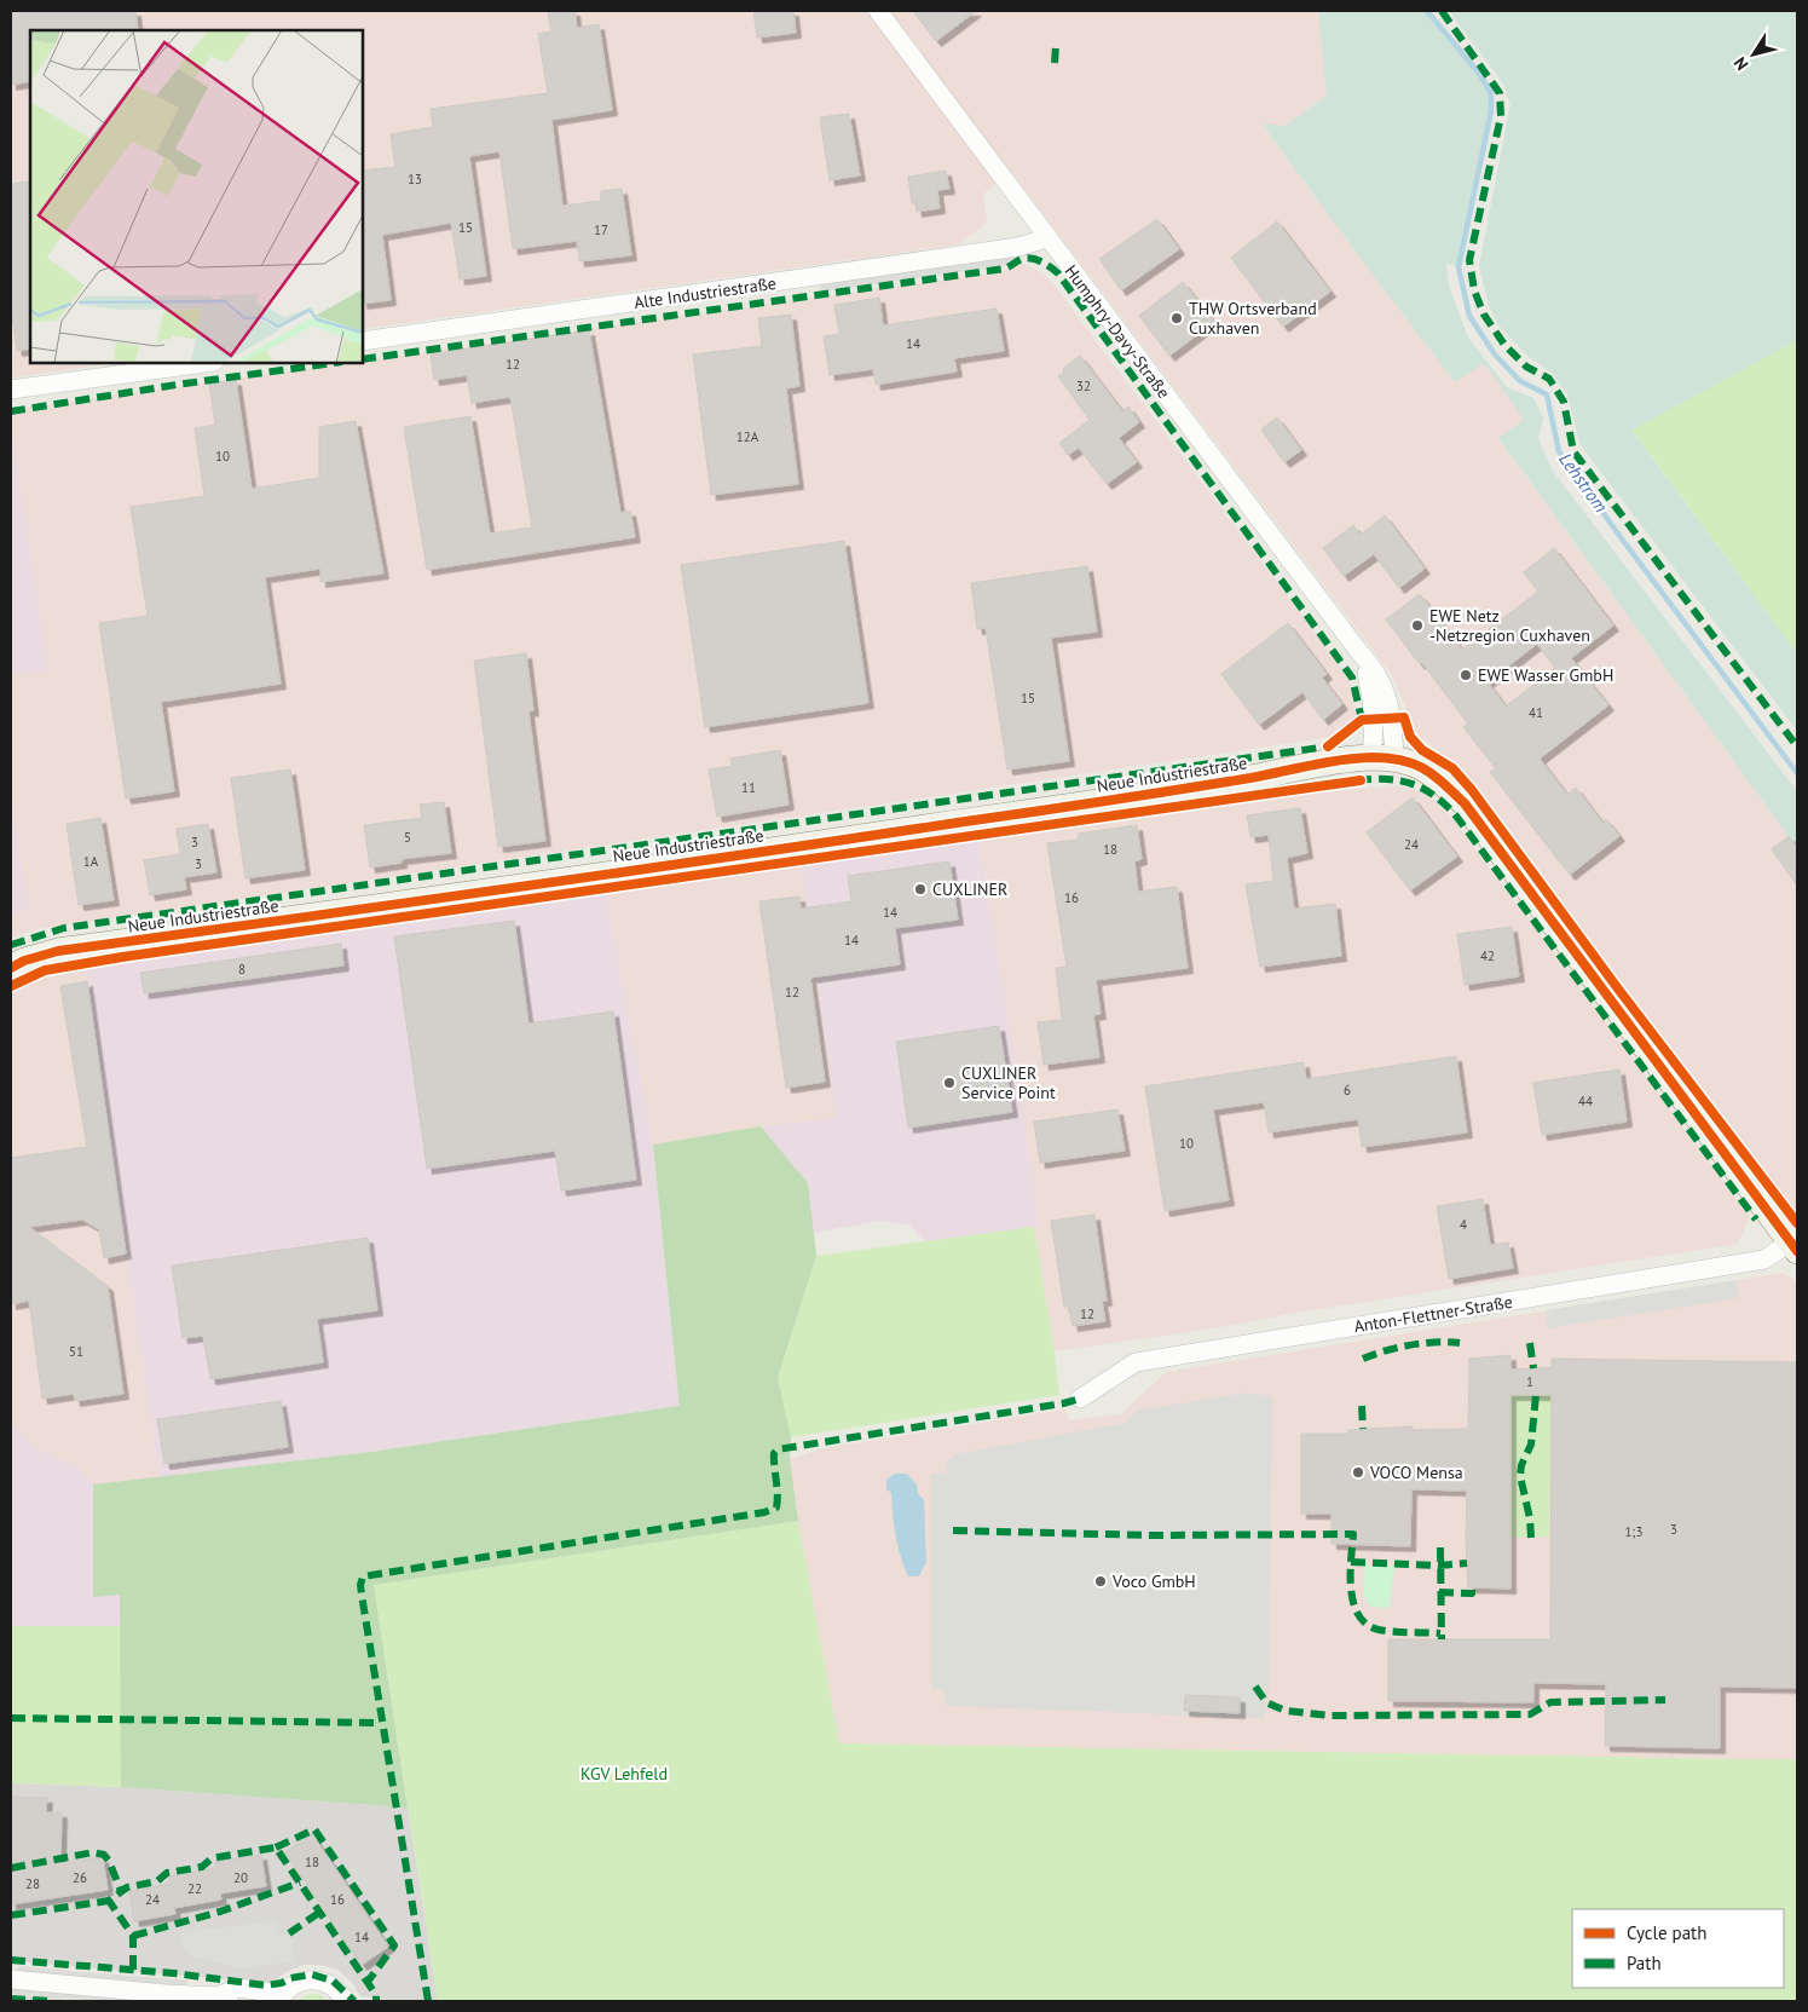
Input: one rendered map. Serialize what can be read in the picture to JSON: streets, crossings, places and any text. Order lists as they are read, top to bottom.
{
  "streets": {
    "street": [
      "Alte Industriestraße",
      "Humphry-Davy-Straße",
      "Neue Industriestraße",
      "Anton-Flettner-Straße"
    ]
  },
  "crossings": [
    ["Alte Industriestraße", "Humphry-Davy-Straße"],
    ["Humphry-Davy-Straße", "Neue Industriestraße"]
  ],
  "water": ["Lehstrom"],
  "parks": ["KGV Lehfeld"],
  "places": [
    "THW Ortsverband Cuxhaven",
    "EWE Netz -Netzregion Cuxhaven",
    "EWE Wasser GmbH",
    "CUXLINER",
    "CUXLINER Service Point",
    "VOCO Mensa",
    "Voco GmbH"
  ],
  "house_numbers": [
    "13",
    "15",
    "17",
    "14",
    "12",
    "32",
    "12A",
    "10",
    "15",
    "41",
    "11",
    "5",
    "3",
    "24",
    "18",
    "1A",
    "3",
    "16",
    "14",
    "14",
    "42",
    "8",
    "12",
    "6",
    "44",
    "10",
    "4",
    "12",
    "51",
    "1",
    "3",
    "1;3",
    "18",
    "26",
    "20",
    "28",
    "22",
    "24",
    "16",
    "14"
  ],
  "legend": ["Cycle path", "Path"],
  "north": "bottom left"
}
